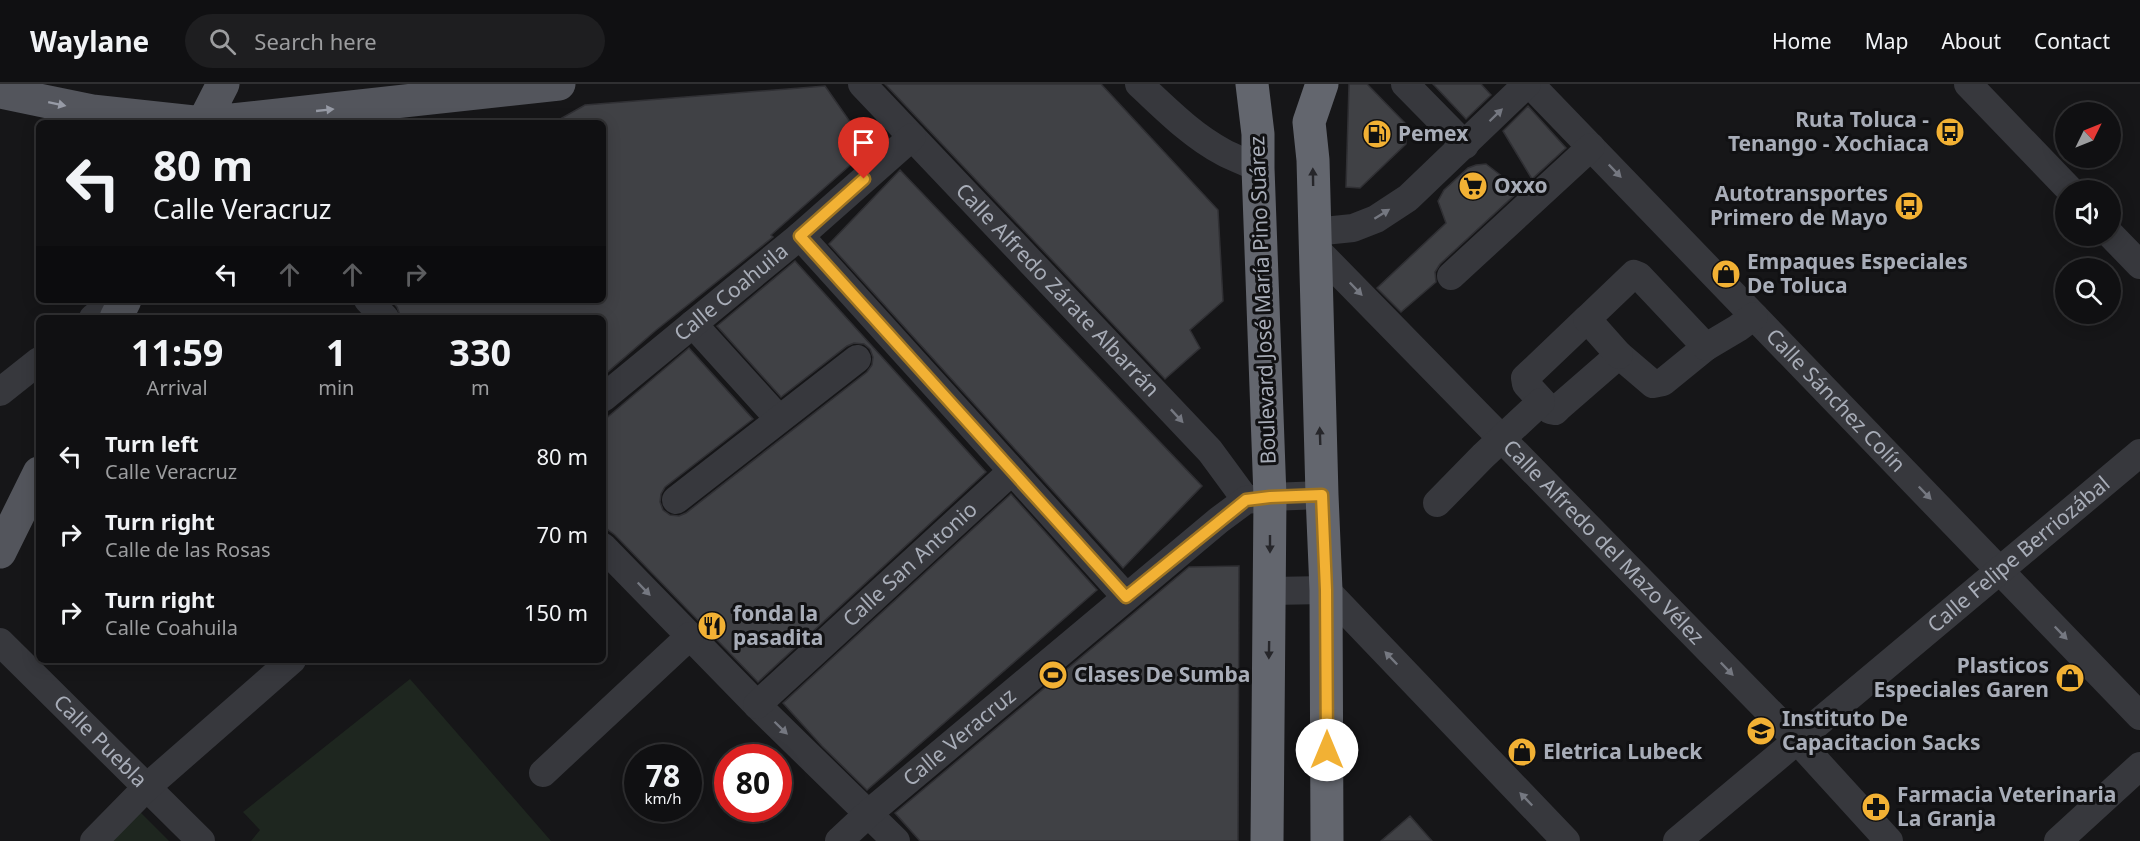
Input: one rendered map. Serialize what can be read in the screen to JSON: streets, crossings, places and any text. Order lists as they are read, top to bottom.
{
  "streets": {
    "highway": ["Boulevard José María Pino Suárez"],
    "street": [
      "Calle Alfredo Zárate Albarrán",
      "Calle Coahuila",
      "Calle Sánchez Colín",
      "Calle Alfredo del Mazo Vélez",
      "Calle Felipe Berriozábal",
      "Calle San Antonio",
      "Calle Veracruz",
      "Calle Puebla"
    ]
  },
  "crossings": [
    ["Calle Alfredo Zárate Albarrán", "Calle Coahuila"],
    ["Calle Alfredo Zárate Albarrán", "Boulevard José María Pino Suárez"],
    ["Calle Alfredo Zárate Albarrán", "Calle Veracruz"],
    ["Boulevard José María Pino Suárez", "Calle Veracruz"],
    ["Calle Sánchez Colín", "Calle Felipe Berriozábal"],
    ["Calle Alfredo del Mazo Vélez", "Calle Felipe Berriozábal"]
  ],
  "one_way": ["Calle Sánchez Colín"],
  "places": {
    "bus stop": ["Ruta Toluca - Tenango - Xochiaca", "Autotransportes Primero de Mayo"],
    "fuel station": ["Pemex"],
    "supermarket": ["Oxxo"],
    "shop": ["Empaques Especiales De Toluca", "Plasticos Especiales Garen", "Eletrica Lubeck"],
    "restaurant": ["fonda la pasadita"],
    "sports": ["Clases De Sumba"],
    "school or university": ["Instituto De Capacitacion Sacks"],
    "pharmacy": ["Farmacia Veterinaria La Granja"]
  },
  "north": "top right",
  "page": {
    "header": "Waylane",
    "search": "Search here",
    "nav": [
      "Home",
      "Map",
      "About",
      "Contact"
    ],
    "turn": ["80 m", "Calle Veracruz"],
    "eta": [
      "11:59",
      "Arrival",
      "1",
      "min",
      "330",
      "m"
    ],
    "list": [
      {
        "name": "Turn left",
        "note": "Calle Veracruz",
        "value": "80 m"
      },
      {
        "name": "Turn right",
        "note": "Calle de las Rosas",
        "value": "70 m"
      },
      {
        "name": "Turn right",
        "note": "Calle Coahuila",
        "value": "150 m"
      }
    ],
    "speed": "78 km/h",
    "limit": "80"
  }
}
